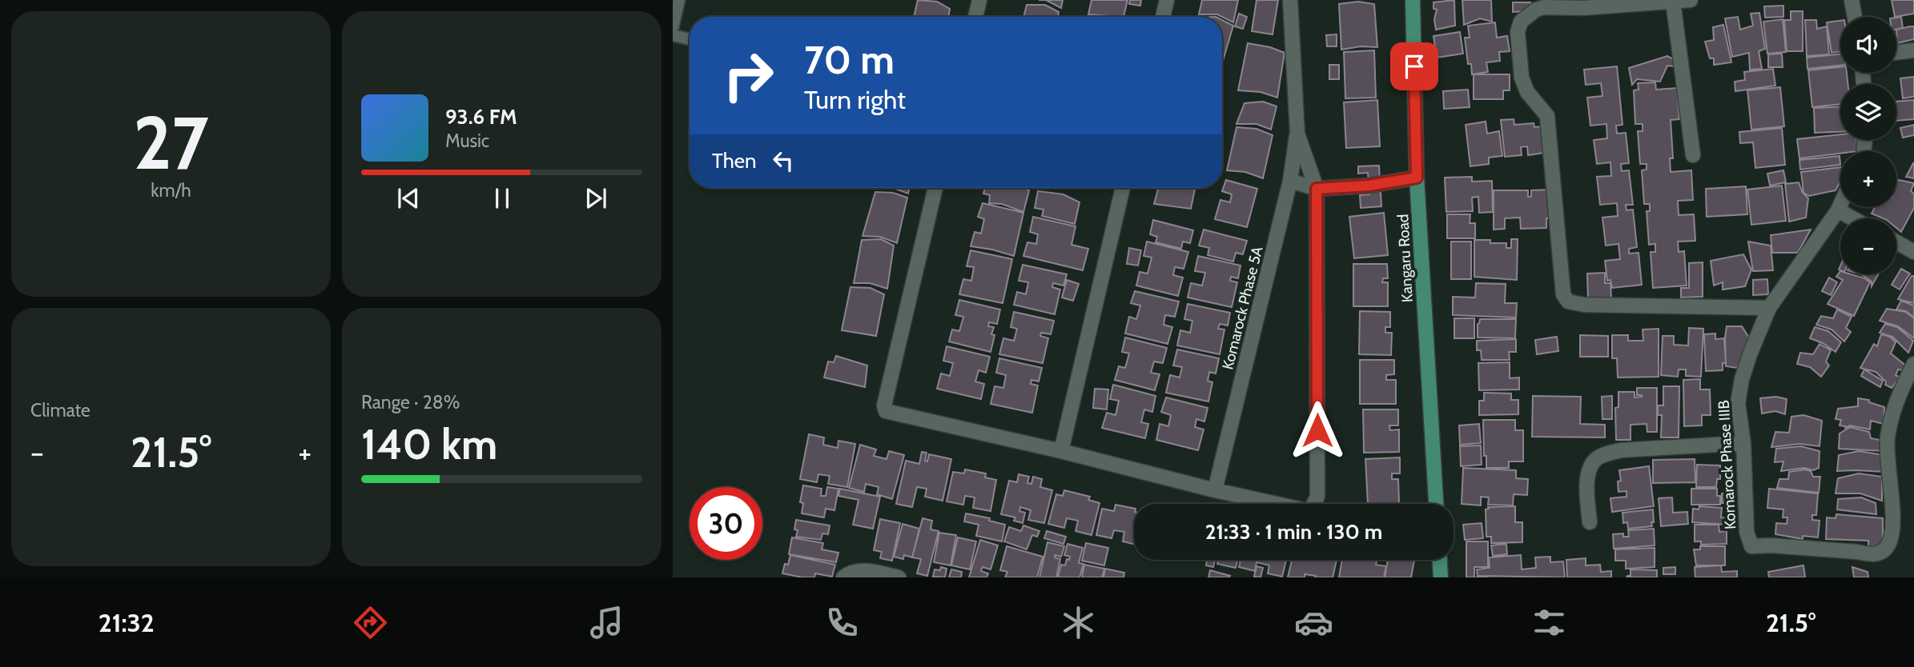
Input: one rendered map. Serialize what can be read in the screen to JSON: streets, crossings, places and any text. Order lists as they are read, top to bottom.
{
  "streets": {
    "street": ["Kangaru Road", "Komarock Phase 5A", "Komarock Phase IIIB"]
  },
  "page": {
    "tile": [
      ["27", "km/h"],
      "Climate",
      ["Range · 28%", "140 km"]
    ],
    "map_buttons": ["+", "−"],
    "turn": ["70 m", "Turn right"],
    "song": ["93.6 FM", "Music"],
    "then": "Then",
    "heat": ["−", "21.5°", "+"],
    "limit": "30",
    "trip": "21:33 · 1 min · 130 m",
    "tabs": ["21:32", "21.5°"]
  }
}
